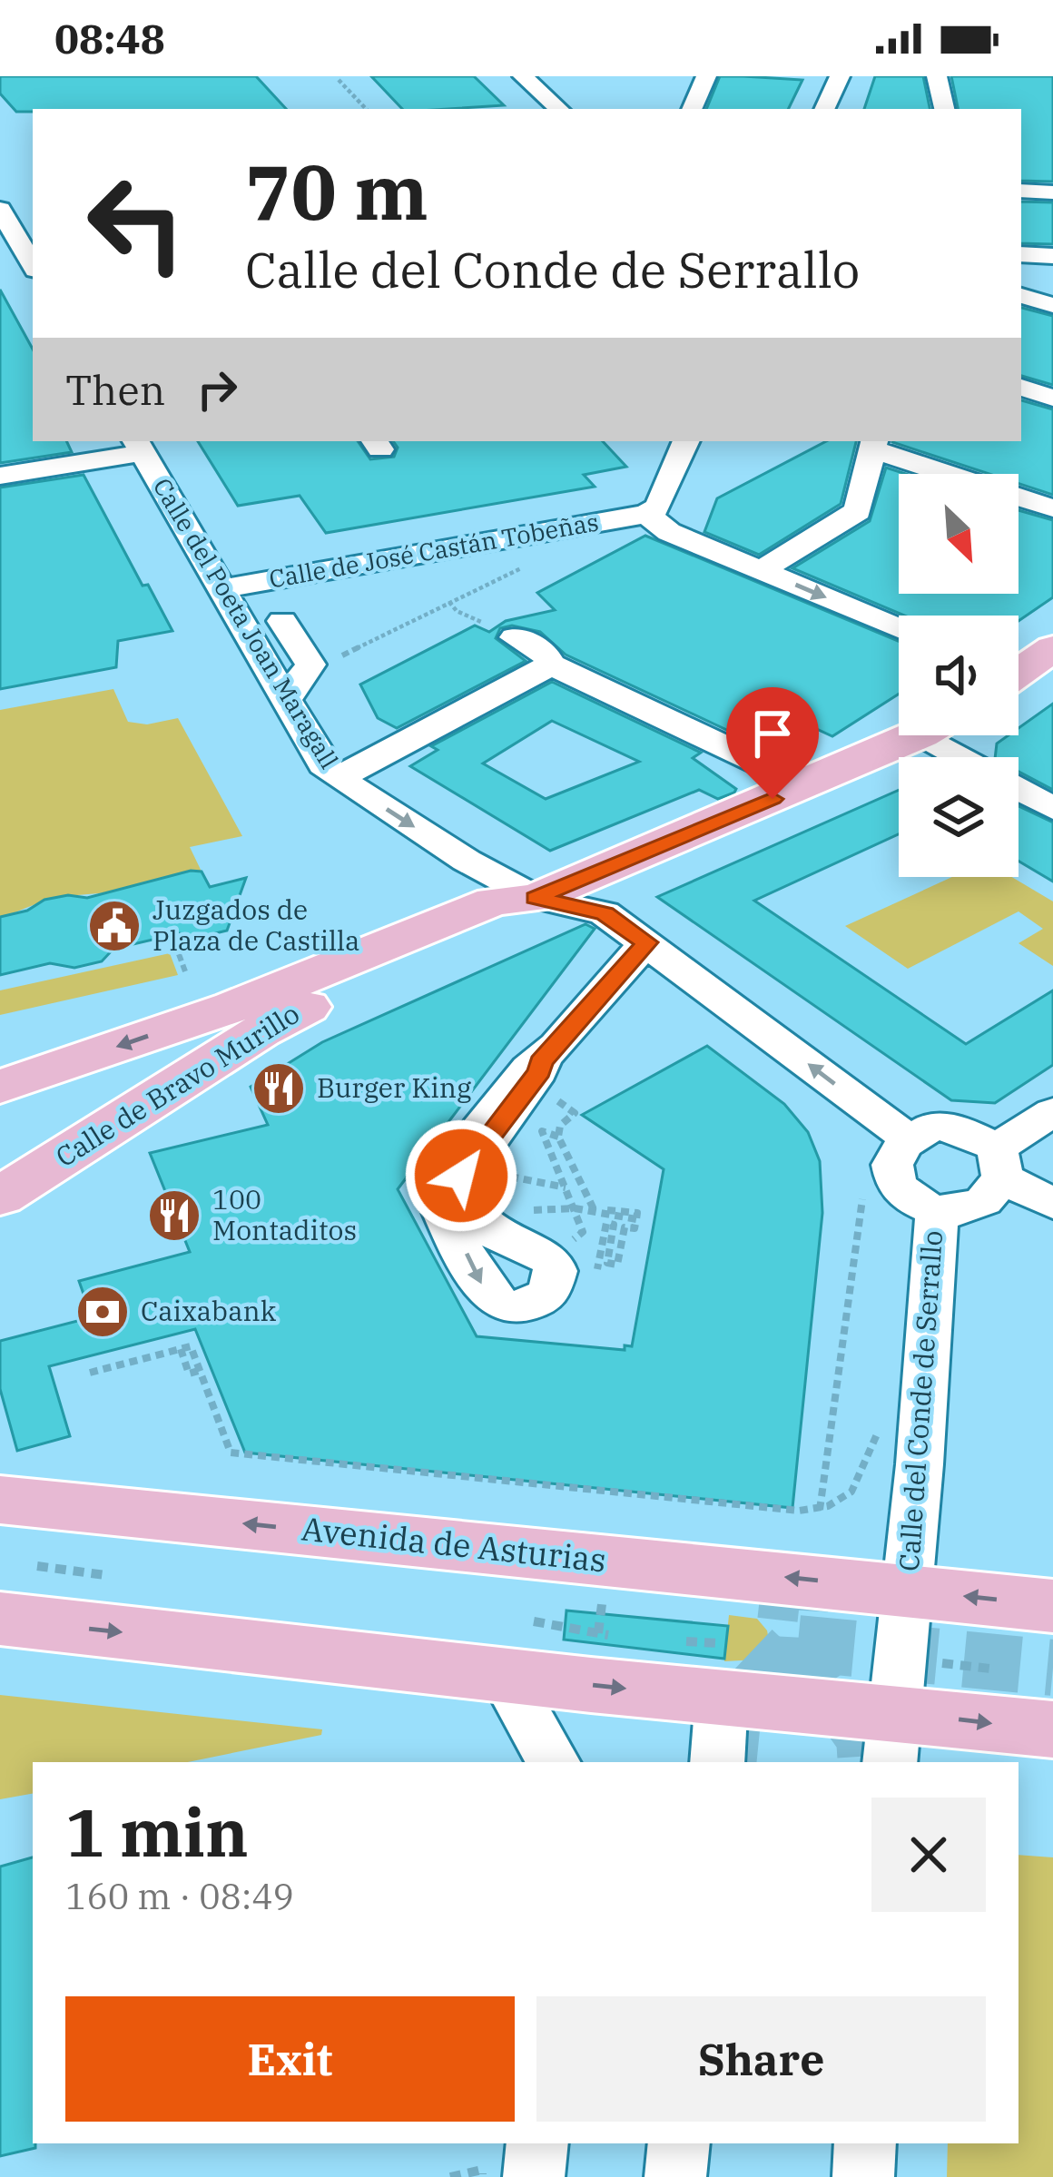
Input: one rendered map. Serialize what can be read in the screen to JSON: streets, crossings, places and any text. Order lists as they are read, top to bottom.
{
  "streets": {
    "main road": ["Calle de Bravo Murillo", "Avenida de Asturias"],
    "street": ["Calle de José Castán Tobeñas", "Calle del Poeta Joan Maragall", "Calle del Conde de Serrallo"]
  },
  "crossings": [
    ["Calle de José Castán Tobeñas", "Calle del Poeta Joan Maragall"],
    ["Calle del Poeta Joan Maragall", "Calle de Bravo Murillo"],
    ["Calle del Conde de Serrallo", "Avenida de Asturias"]
  ],
  "places": {
    "public building": ["Juzgados de Plaza de Castilla"],
    "restaurant": ["Burger King", "100 Montaditos"],
    "bank": ["Caixabank"]
  },
  "north": "bottom right",
  "page": {
    "status": "08:48",
    "turn": ["70 m", "Calle del Conde de Serrallo"],
    "then": "Then",
    "heading": ["1 min", "160 m · 08:49"],
    "buttons": ["Exit", "Share"]
  }
}
